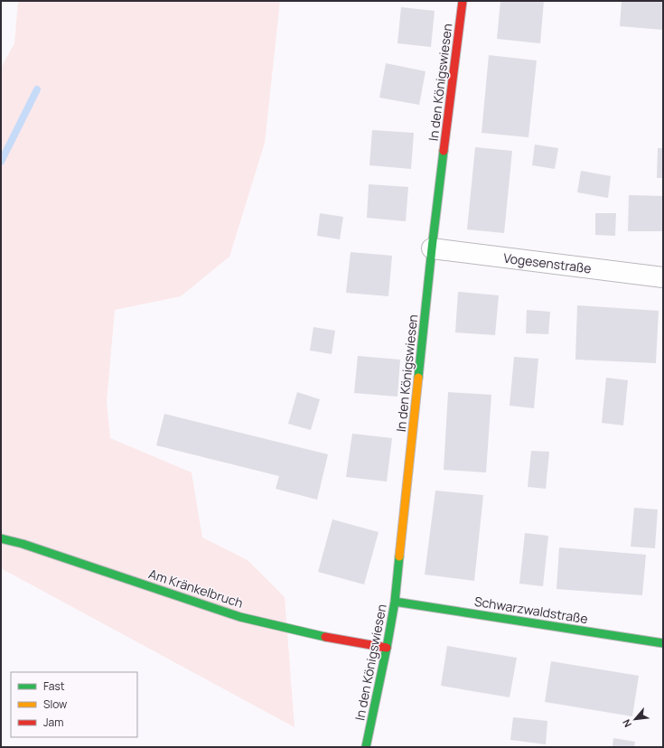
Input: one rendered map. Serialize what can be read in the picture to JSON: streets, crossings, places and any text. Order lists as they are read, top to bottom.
{
  "streets": {
    "street": [
      "In den Königswiesen",
      "Vogesenstraße",
      "Am Kränkelbruch",
      "Schwarzwaldstraße"
    ]
  },
  "crossings": [
    ["In den Königswiesen", "Vogesenstraße"],
    ["In den Königswiesen", "Am Kränkelbruch"],
    ["In den Königswiesen", "Schwarzwaldstraße"]
  ],
  "legend": ["Fast", "Slow", "Jam"],
  "north": "bottom left"
}
